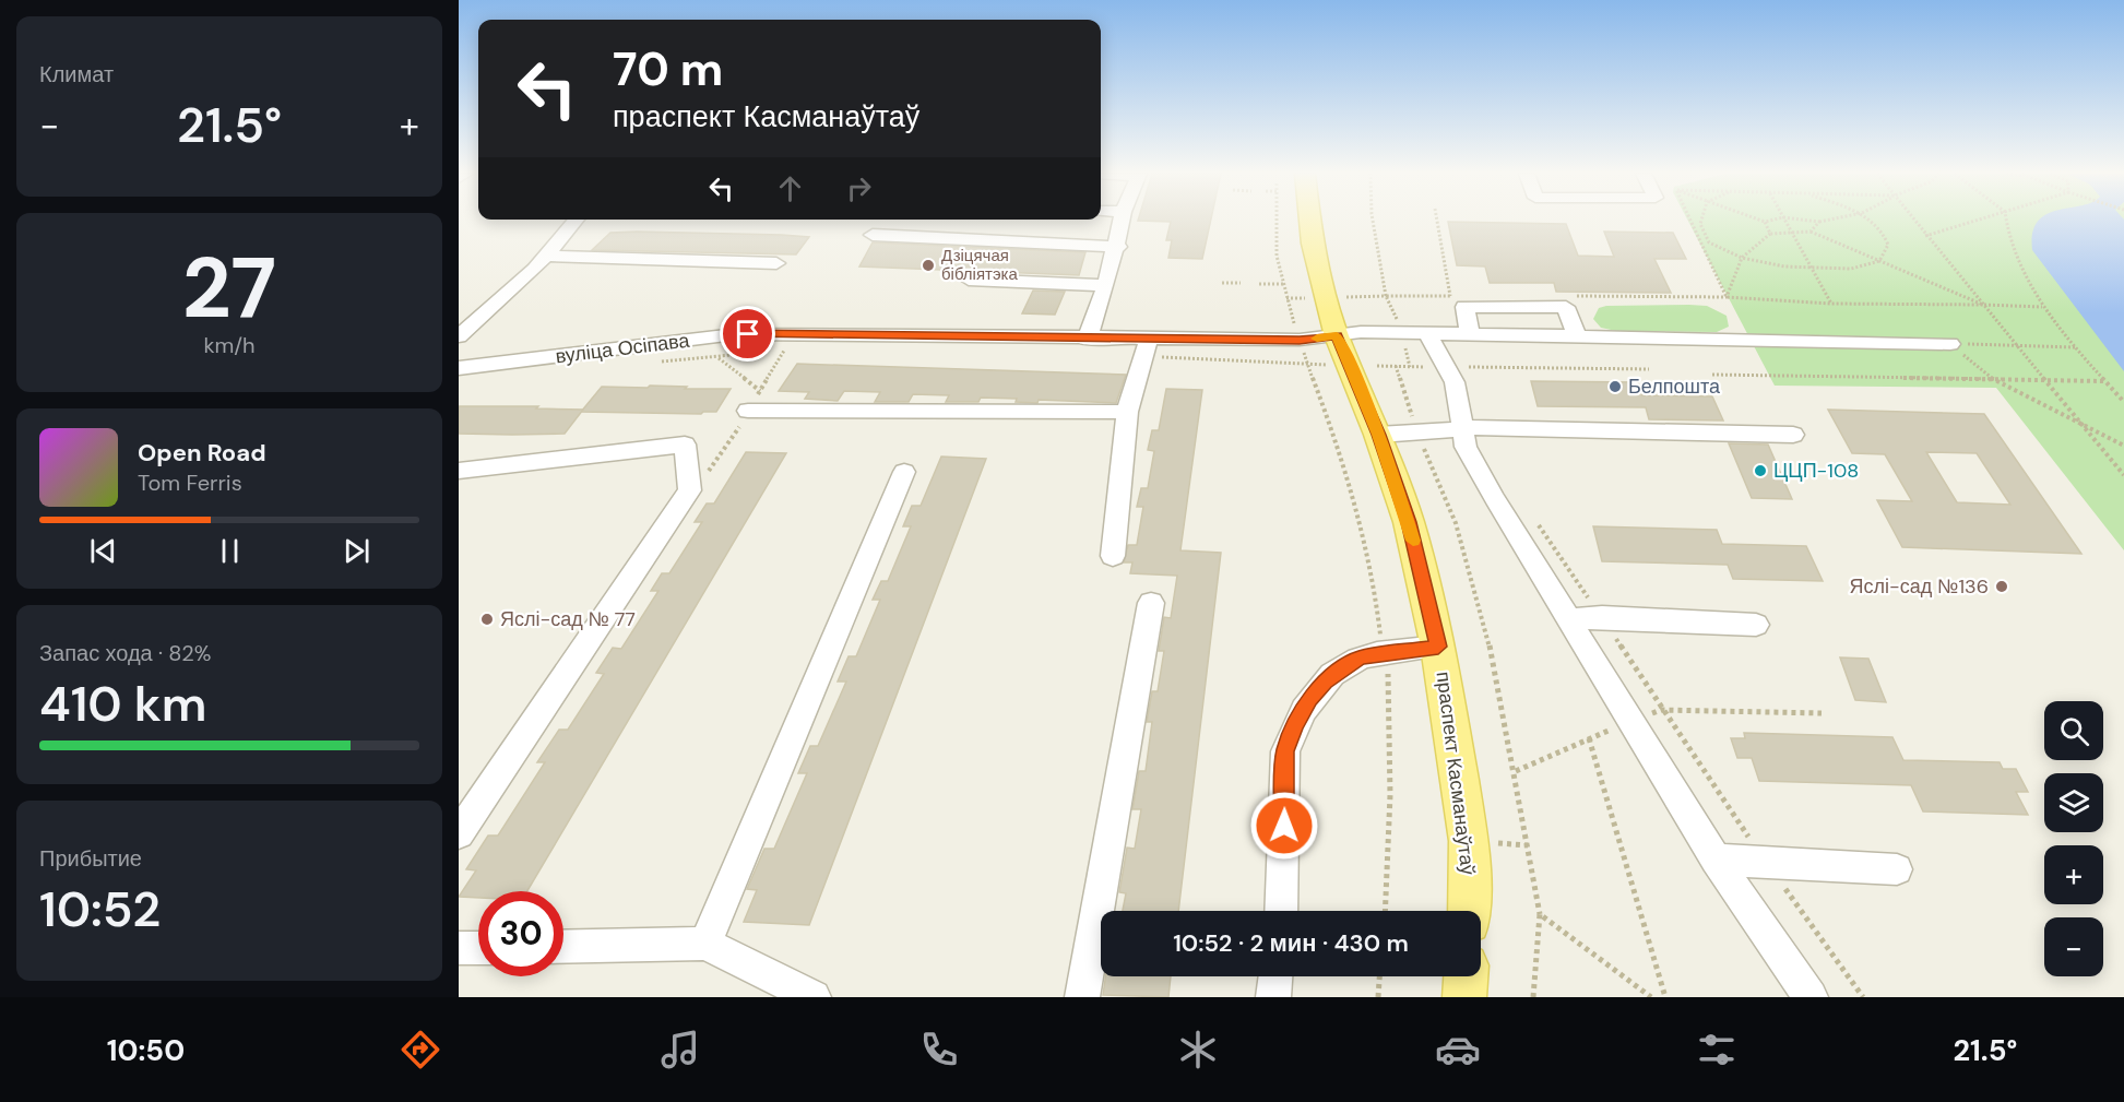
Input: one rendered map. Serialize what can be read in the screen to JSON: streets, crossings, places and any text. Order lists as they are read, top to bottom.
{
  "streets": {
    "main road": ["праспект Касманаўтаў"],
    "street": ["вуліца Осіпава"]
  },
  "crossings": [
    ["вуліца Осіпава", "праспект Касманаўтаў"]
  ],
  "places": [
    "Дзіцячая бібліятэка",
    "Белпошта",
    "ЦЦП-108",
    "Яслі-сад №136",
    "Яслі-сад № 77"
  ],
  "page": {
    "tile": [
      "Климат",
      ["27", "km/h"],
      ["Запас хода · 82%", "410 km"],
      ["Прибытие", "10:52"]
    ],
    "turn": ["70 m", "праспект Касманаўтаў"],
    "heat": ["−", "21.5°", "+"],
    "song": ["Open Road", "Tom Ferris"],
    "map_buttons": ["+", "−"],
    "limit": "30",
    "trip": "10:52 · 2 мин · 430 m",
    "tabs": ["10:50", "21.5°"]
  }
}
